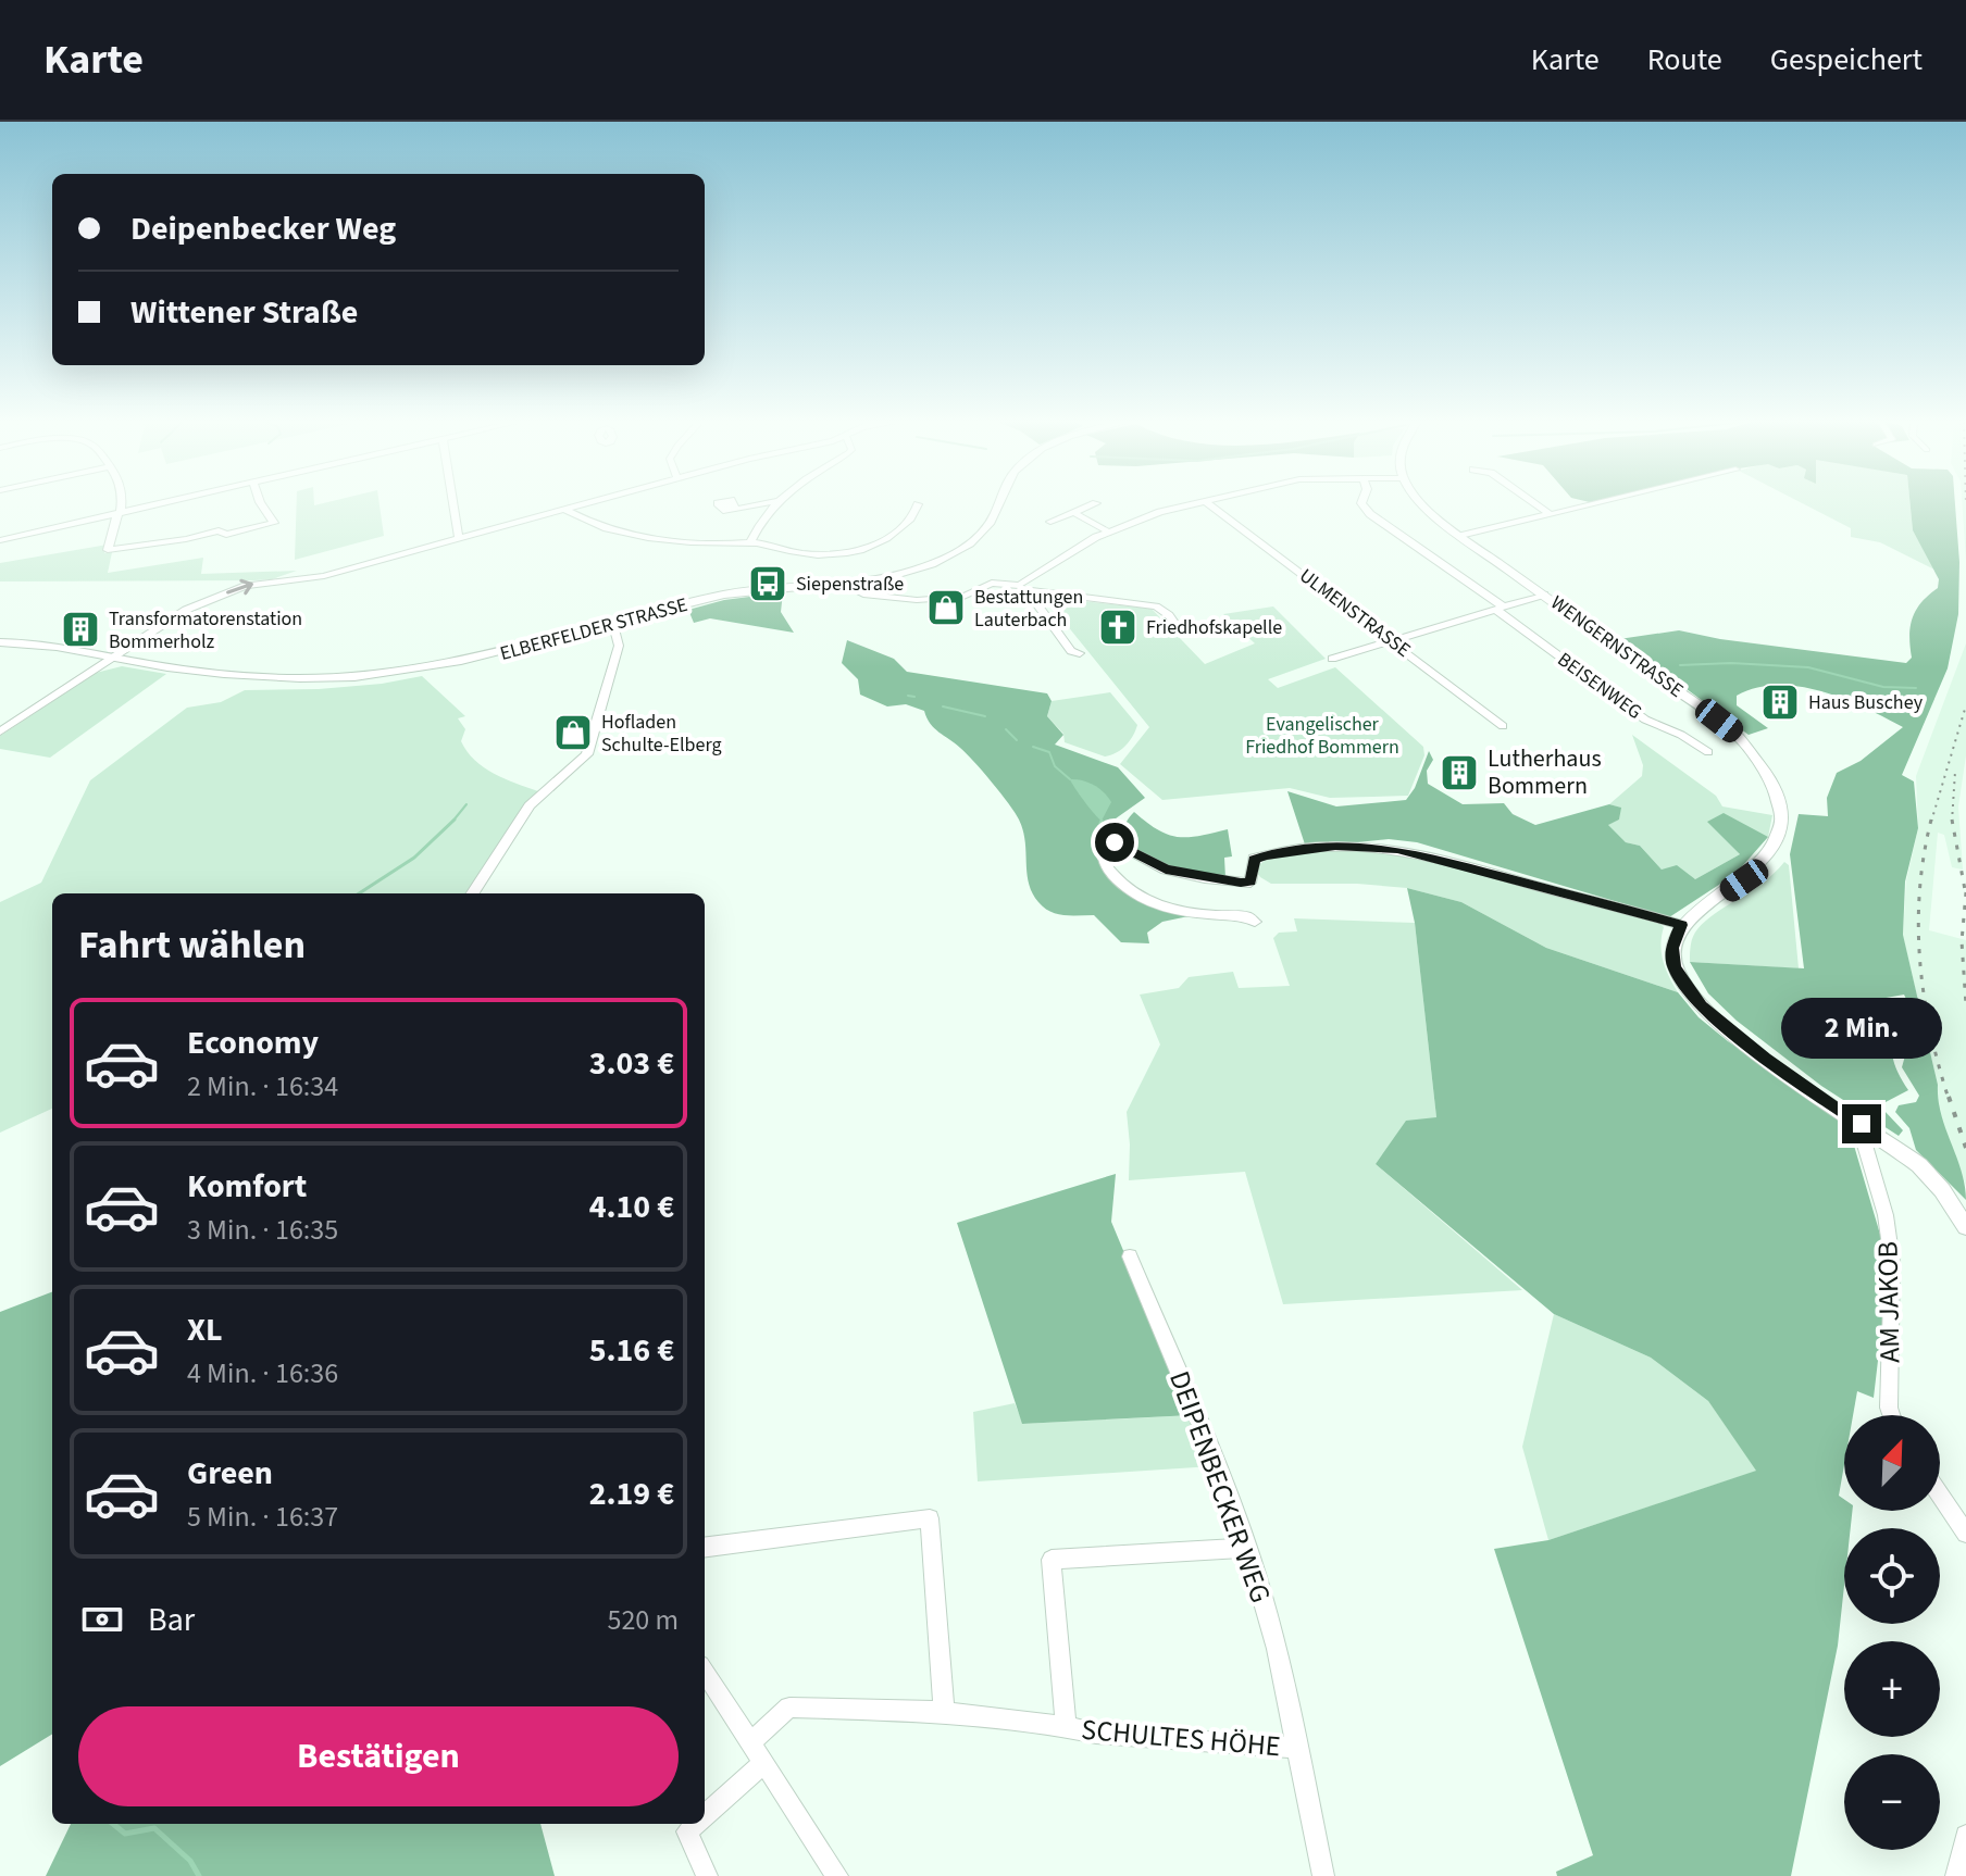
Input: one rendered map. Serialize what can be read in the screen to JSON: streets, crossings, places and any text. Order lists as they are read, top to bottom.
{
  "streets": {
    "main road": ["ELBERFELDER STRASSE", "WENGERNSTRASSE"],
    "street": [
      "ULMENSTRASSE",
      "BEISENWEG",
      "AM JAKOB",
      "DEIPENBECKER WEG",
      "SCHULTES HÖHE"
    ]
  },
  "crossings": [
    ["DEIPENBECKER WEG", "SCHULTES HÖHE"]
  ],
  "parks": ["Evangelischer Friedhof Bommern"],
  "places": {
    "bus stop": ["Siepenstraße"],
    "shop": ["Bestattungen Lauterbach", "Hofladen Schulte-Elberg"],
    "church": ["Friedhofskapelle"],
    "building": ["Transformatorenstation Bommerholz", "Haus Buschey", "Lutherhaus Bommern"]
  },
  "north": "top right",
  "page": {
    "header": "Karte",
    "nav": ["Karte", "Route", "Gespeichert"],
    "banner": ["Deipenbecker Weg", "Wittener Straße"],
    "heading": "Fahrt wählen",
    "bubble": "2 Min.",
    "list": [
      {
        "name": "Economy",
        "note": "2 Min. · 16:34",
        "value": "3.03 €"
      },
      {
        "name": "Komfort",
        "note": "3 Min. · 16:35",
        "value": "4.10 €"
      },
      {
        "name": "XL",
        "note": "4 Min. · 16:36",
        "value": "5.16 €"
      },
      {
        "name": "Green",
        "note": "5 Min. · 16:37",
        "value": "2.19 €"
      }
    ],
    "map_buttons": ["+", "−"],
    "pay": ["Bar", "520 m"],
    "buttons": "Bestätigen"
  }
}
